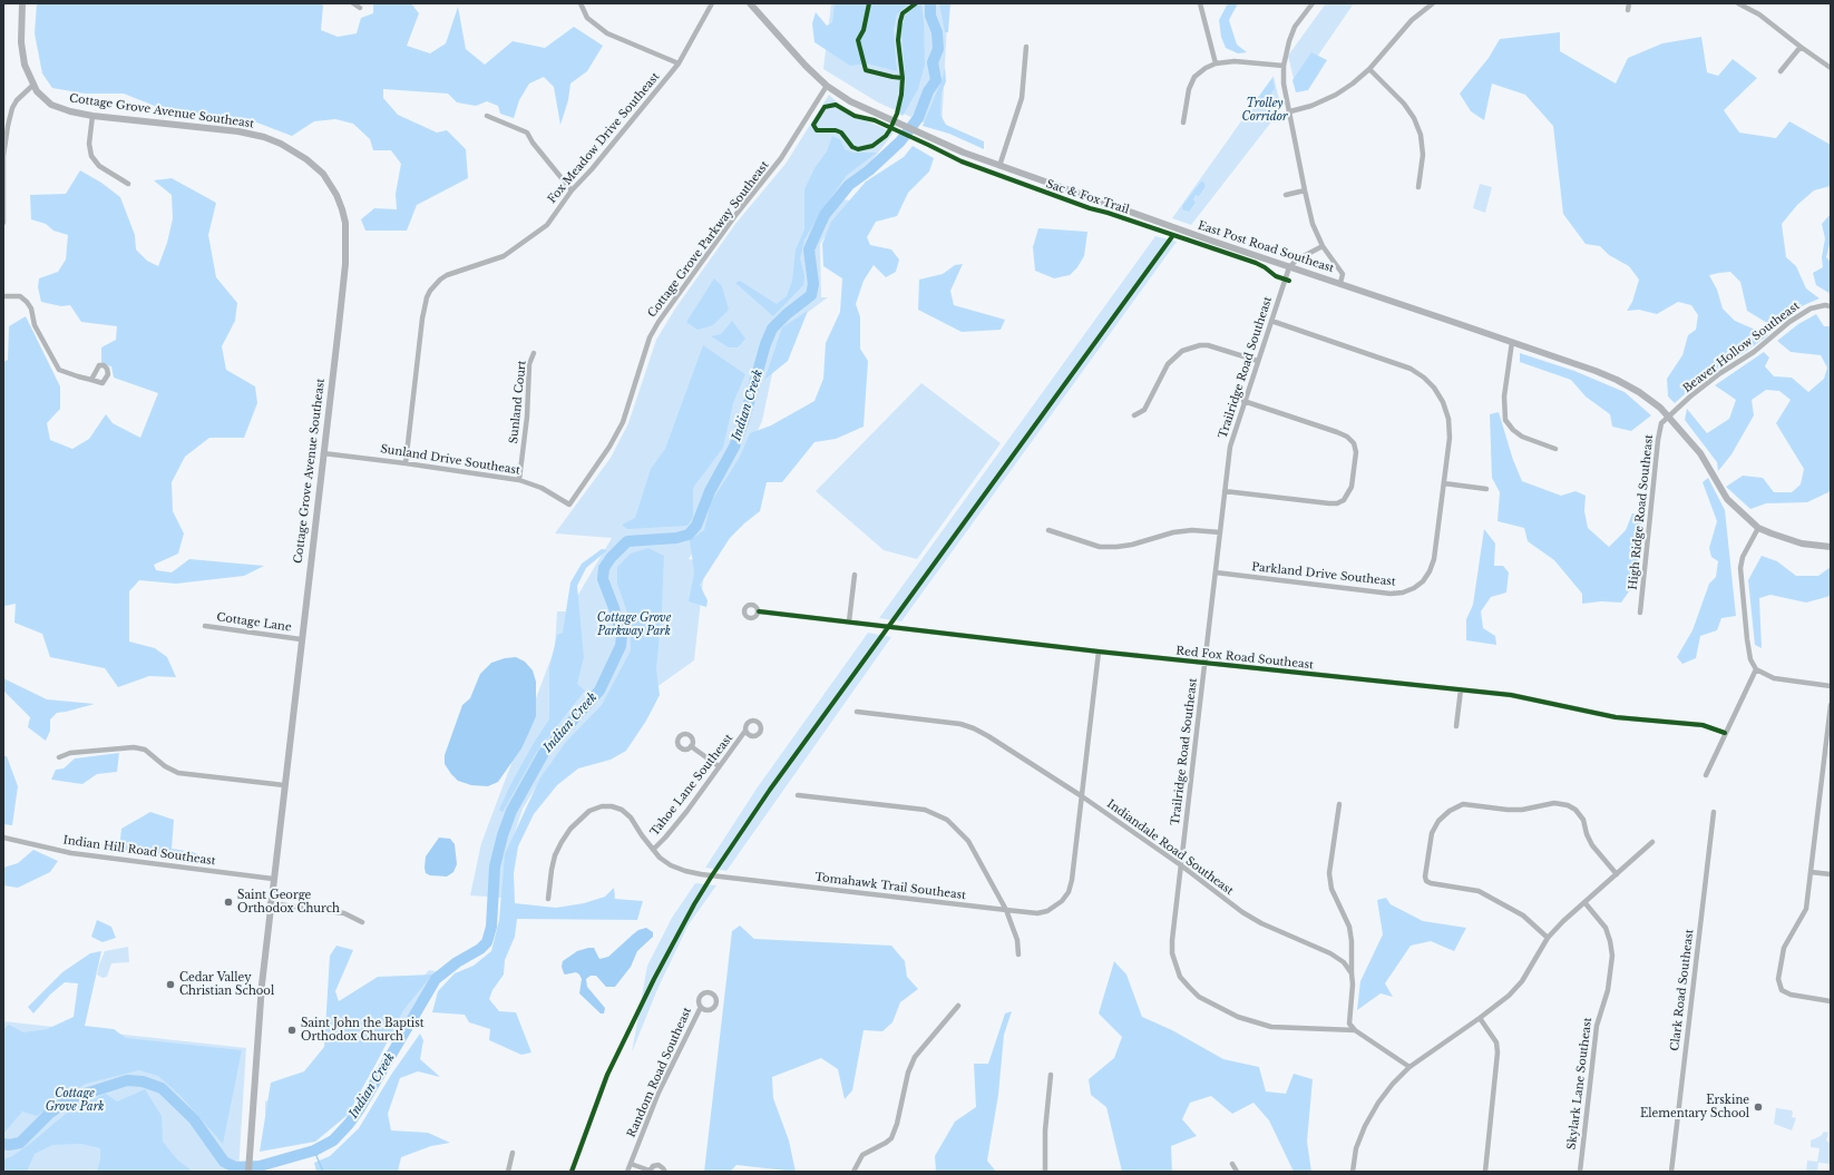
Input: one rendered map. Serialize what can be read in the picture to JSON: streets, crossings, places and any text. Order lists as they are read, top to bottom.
{
  "streets": {
    "main road": ["Cottage Grove Avenue Southeast", "East Post Road Southeast"],
    "street": [
      "Fox Meadow Drive Southeast",
      "Cottage Grove Parkway Southeast",
      "Beaver Hollow Southeast",
      "Trailridge Road Southeast",
      "Sunland Court",
      "Sunland Drive Southeast",
      "High Ridge Road Southeast",
      "Parkland Drive Southeast",
      "Cottage Lane",
      "Red Fox Road Southeast",
      "Tahoe Lane Southeast",
      "Indiandale Road Southeast",
      "Indian Hill Road Southeast",
      "Tomahawk Trail Southeast",
      "Clark Road Southeast",
      "Random Road Southeast",
      "Skylark Lane Southeast"
    ],
    "cycle path": ["Sac & Fox Trail"]
  },
  "crossings": [
    ["Cottage Grove Avenue Southeast", "Sunland Drive Southeast"],
    ["Cottage Grove Avenue Southeast", "Cottage Lane"],
    ["Cottage Grove Avenue Southeast", "Indian Hill Road Southeast"],
    ["Fox Meadow Drive Southeast", "Sunland Drive Southeast"],
    ["Cottage Grove Parkway Southeast", "East Post Road Southeast"],
    ["Cottage Grove Parkway Southeast", "Sunland Drive Southeast"],
    ["East Post Road Southeast", "Beaver Hollow Southeast"],
    ["East Post Road Southeast", "Trailridge Road Southeast"],
    ["East Post Road Southeast", "High Ridge Road Southeast"],
    ["Beaver Hollow Southeast", "High Ridge Road Southeast"],
    ["Trailridge Road Southeast", "Parkland Drive Southeast"],
    ["Trailridge Road Southeast", "Red Fox Road Southeast"],
    ["Trailridge Road Southeast", "Indiandale Road Southeast"],
    ["Sunland Court", "Sunland Drive Southeast"],
    ["Red Fox Road Southeast", "Tomahawk Trail Southeast"],
    ["Tahoe Lane Southeast", "Tomahawk Trail Southeast"],
    ["Indiandale Road Southeast", "Tomahawk Trail Southeast"]
  ],
  "water": ["Indian Creek"],
  "parks": ["Trolley Corridor", "Cottage Grove Parkway Park", "Cottage Grove Park"],
  "places": [
    "Saint George Orthodox Church",
    "Cedar Valley Christian School",
    "Saint John the Baptist Orthodox Church",
    "Erskine Elementary School"
  ]
}
